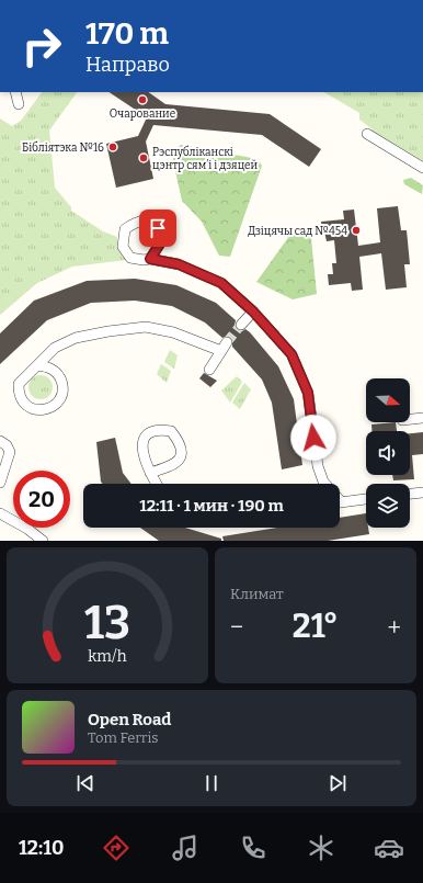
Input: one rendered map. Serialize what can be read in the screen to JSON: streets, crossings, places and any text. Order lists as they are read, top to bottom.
{
  "places": [
    "Очарование",
    "Бібліятэка №16",
    "Рэспубліканскі цэнтр сямʼі і дзяцей",
    "Дзіцячы сад №454"
  ],
  "north": "right",
  "page": {
    "turn": ["170 m", "Направо"],
    "limit": "20",
    "trip": "12:11 · 1 мин · 190 m",
    "tile": "Климат",
    "heat": ["−", "21°", "+"],
    "song": ["Open Road", "Tom Ferris"],
    "tabs": "12:10",
    "gauge": ["13", "km/h"]
  }
}
